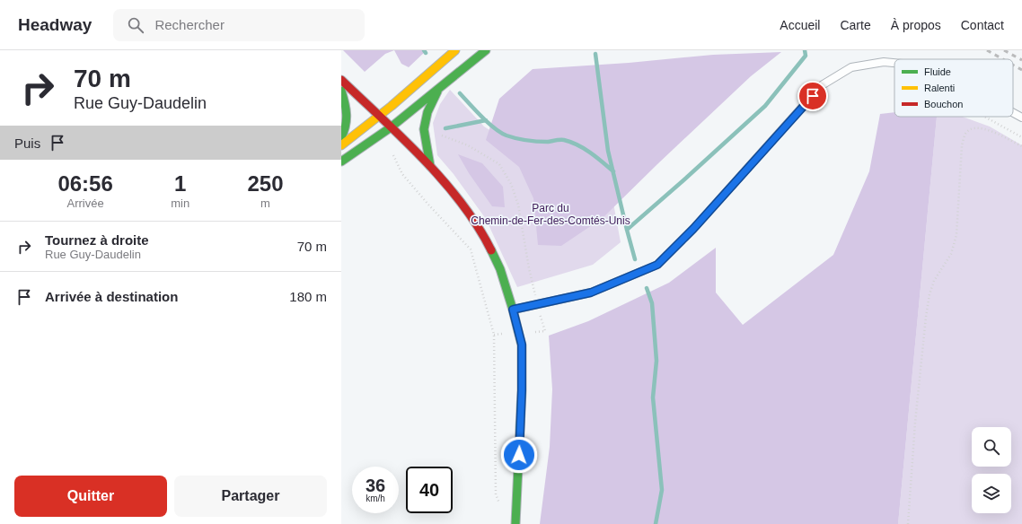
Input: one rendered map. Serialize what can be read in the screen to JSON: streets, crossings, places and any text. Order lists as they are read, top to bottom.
{
  "parks": ["Parc du Chemin-de-Fer-des-Comtés-Unis"],
  "legend": ["Fluide", "Ralenti", "Bouchon"],
  "page": {
    "header": "Headway",
    "search": "Rechercher",
    "nav": [
      "Accueil",
      "Carte",
      "À propos",
      "Contact"
    ],
    "turn": ["70 m", "Rue Guy-Daudelin"],
    "then": "Puis",
    "eta": [
      "06:56",
      "Arrivée",
      "1",
      "min",
      "250",
      "m"
    ],
    "list": [
      {
        "name": "Tournez à droite",
        "note": "Rue Guy-Daudelin",
        "value": "70 m"
      },
      {
        "name": "Arrivée à destination",
        "value": "180 m"
      }
    ],
    "speed": "36 km/h",
    "limit": "40",
    "buttons": ["Quitter", "Partager"]
  }
}
